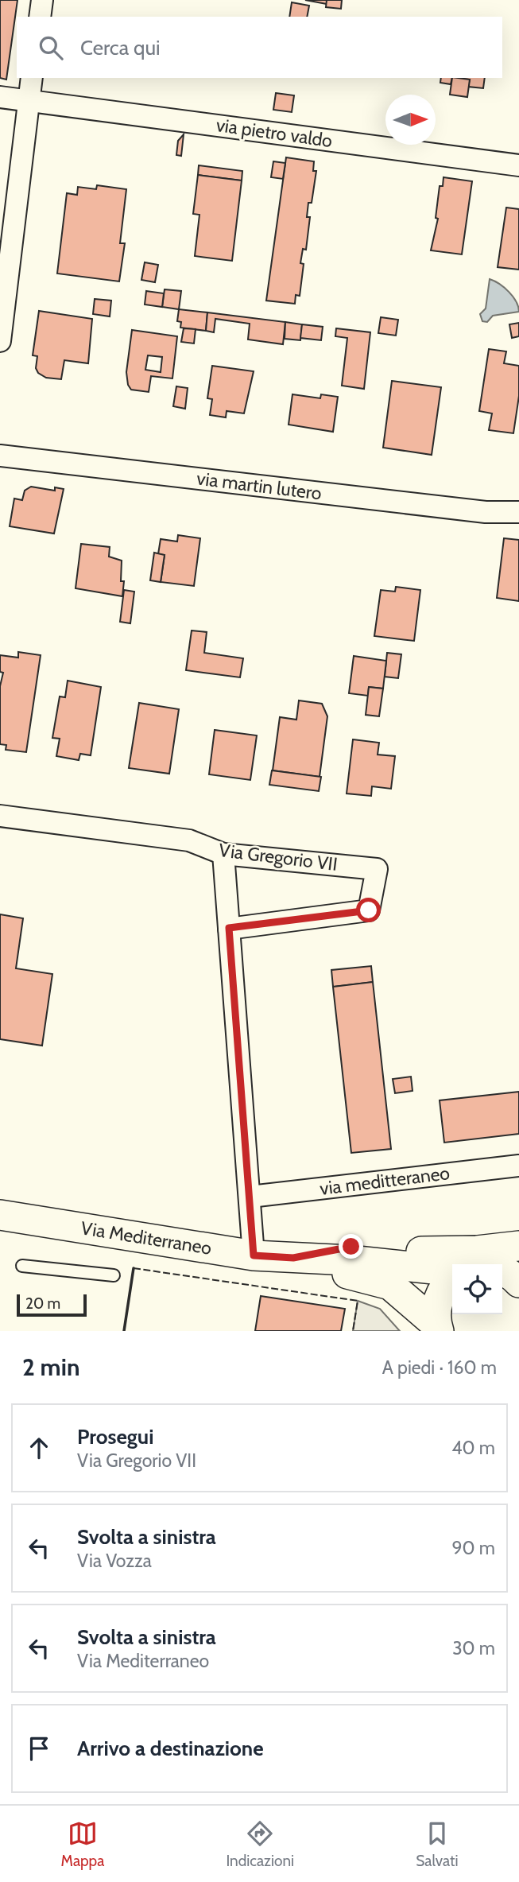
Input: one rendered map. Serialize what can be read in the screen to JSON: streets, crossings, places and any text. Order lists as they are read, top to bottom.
{
  "streets": {
    "main road": ["Via Mediterraneo"],
    "street": [
      "via pietro valdo",
      "via martin lutero",
      "Via Gregorio VII",
      "via meditteraneo"
    ]
  },
  "scale_bar": "20 m",
  "north": "right",
  "page": {
    "search": "Cerca qui",
    "scale": "20 m",
    "heading": ["2 min", "A piedi · 160 m"],
    "list": [
      ["Prosegui", "Via Gregorio VII", "40 m"],
      ["Svolta a sinistra", "Via Vozza", "90 m"],
      ["Svolta a sinistra", "Via Mediterraneo", "30 m"],
      "Arrivo a destinazione"
    ],
    "nav": ["Mappa", "Indicazioni", "Salvati"]
  }
}
